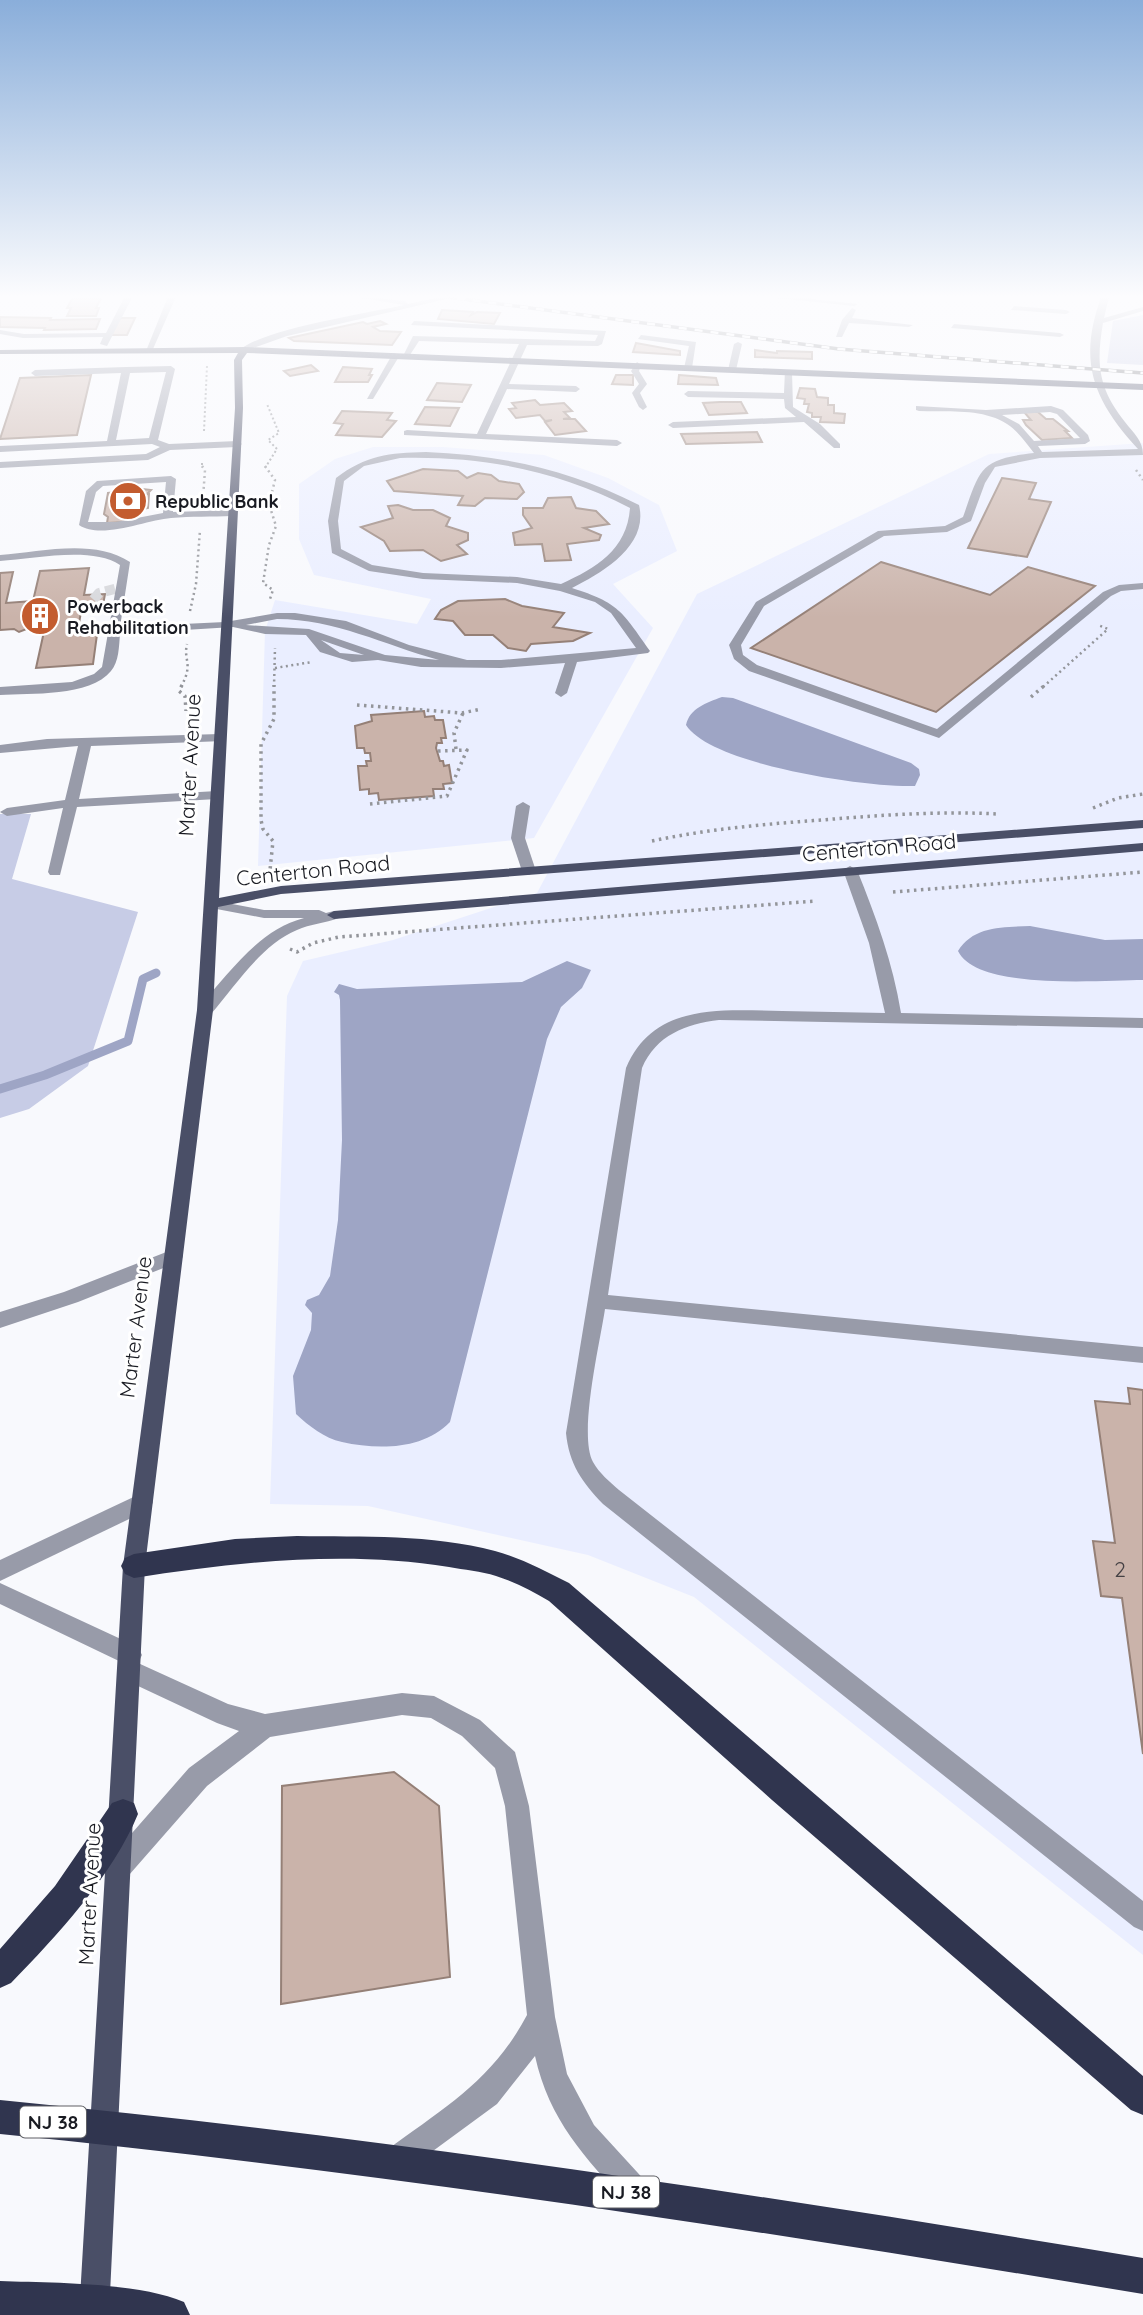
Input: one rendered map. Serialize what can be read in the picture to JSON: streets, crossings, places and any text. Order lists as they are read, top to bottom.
{
  "streets": {
    "highway": ["NJ 38"],
    "main road": ["Marter Avenue", "Centerton Road"]
  },
  "crossings": [
    ["Marter Avenue", "Centerton Road"],
    ["Marter Avenue", "NJ 38"]
  ],
  "places": {
    "bank": ["Republic Bank"],
    "building": ["Powerback Rehabilitation"]
  },
  "house_numbers": ["2"]
}
